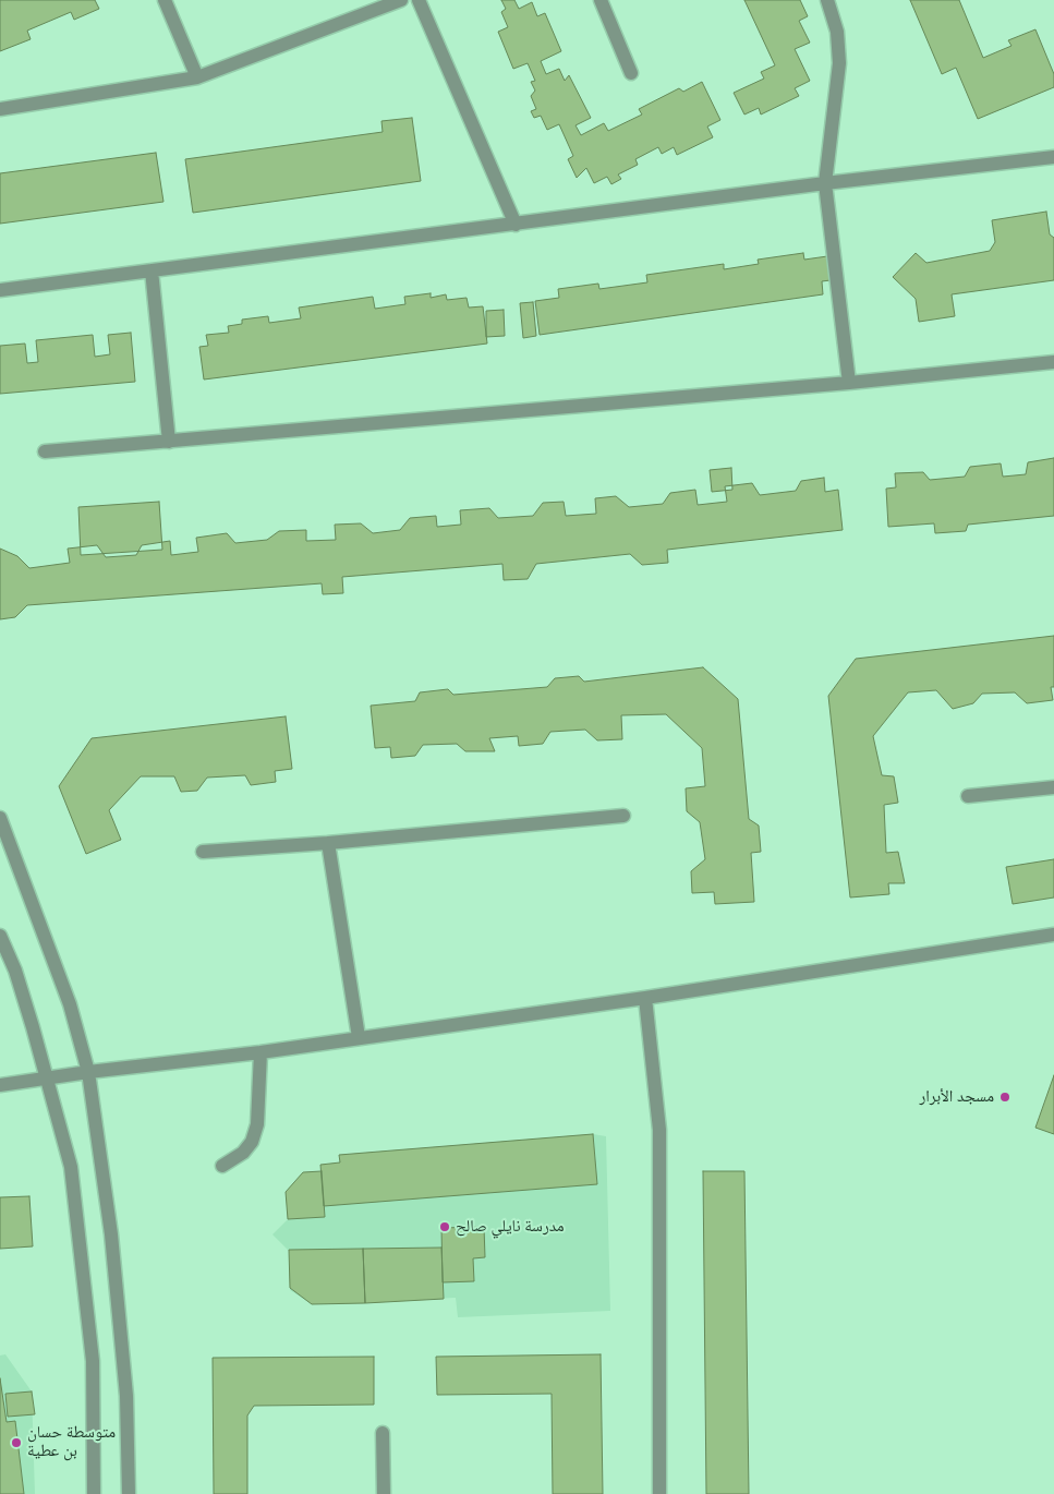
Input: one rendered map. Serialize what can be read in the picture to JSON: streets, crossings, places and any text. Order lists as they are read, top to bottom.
{
  "places": ["مسجد الأبرار", "مدرسة نايلي صالح", "متوسطة حسان بن عطية"]
}
